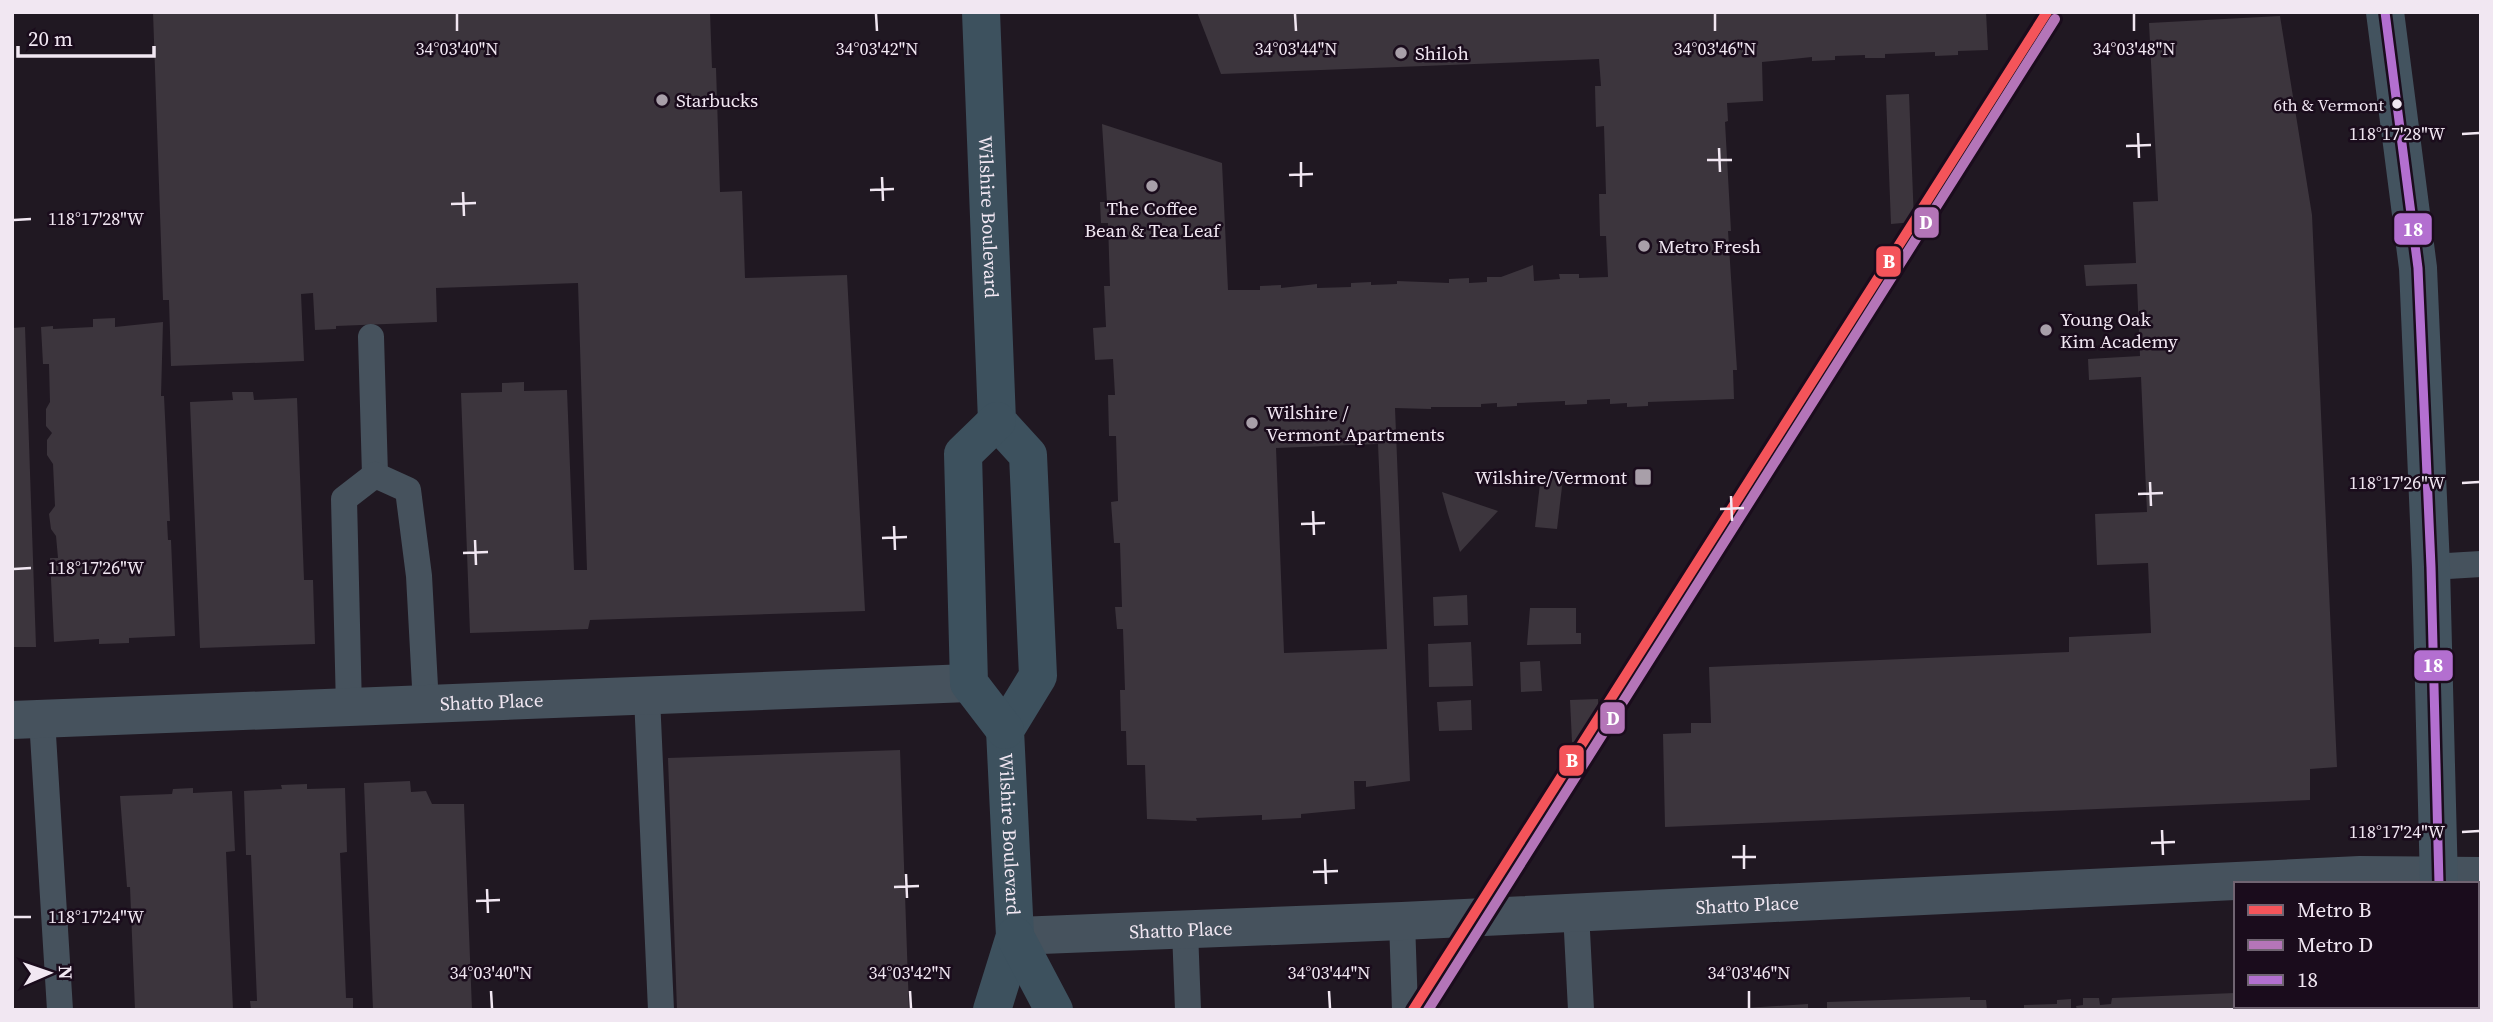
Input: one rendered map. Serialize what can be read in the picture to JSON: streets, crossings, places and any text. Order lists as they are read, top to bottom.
{
  "streets": {
    "main road": ["Wilshire Boulevard"],
    "street": ["Shatto Place"]
  },
  "crossings": [
    ["Wilshire Boulevard", "Shatto Place"]
  ],
  "places": {
    "other": [
      "Shiloh",
      "Starbucks",
      "6th & Vermont",
      "The Coffee Bean & Tea Leaf",
      "Metro Fresh",
      "Young Oak Kim Academy",
      "Wilshire / Vermont Apartments"
    ],
    "transit": ["Wilshire/Vermont"]
  },
  "lines": ["metro line B", "transit line 18", "metro line D"],
  "legend": ["Metro B", "Metro D", "18"],
  "scale_bar": "20 m",
  "north": "right",
  "coordinates": [
    "34°03'40\"N",
    "34°03'42\"N",
    "34°03'44\"N",
    "34°03'46\"N",
    "34°03'48\"N",
    "118°17'28\"W",
    "118°17'26\"W",
    "118°17'24\"W"
  ]
}
